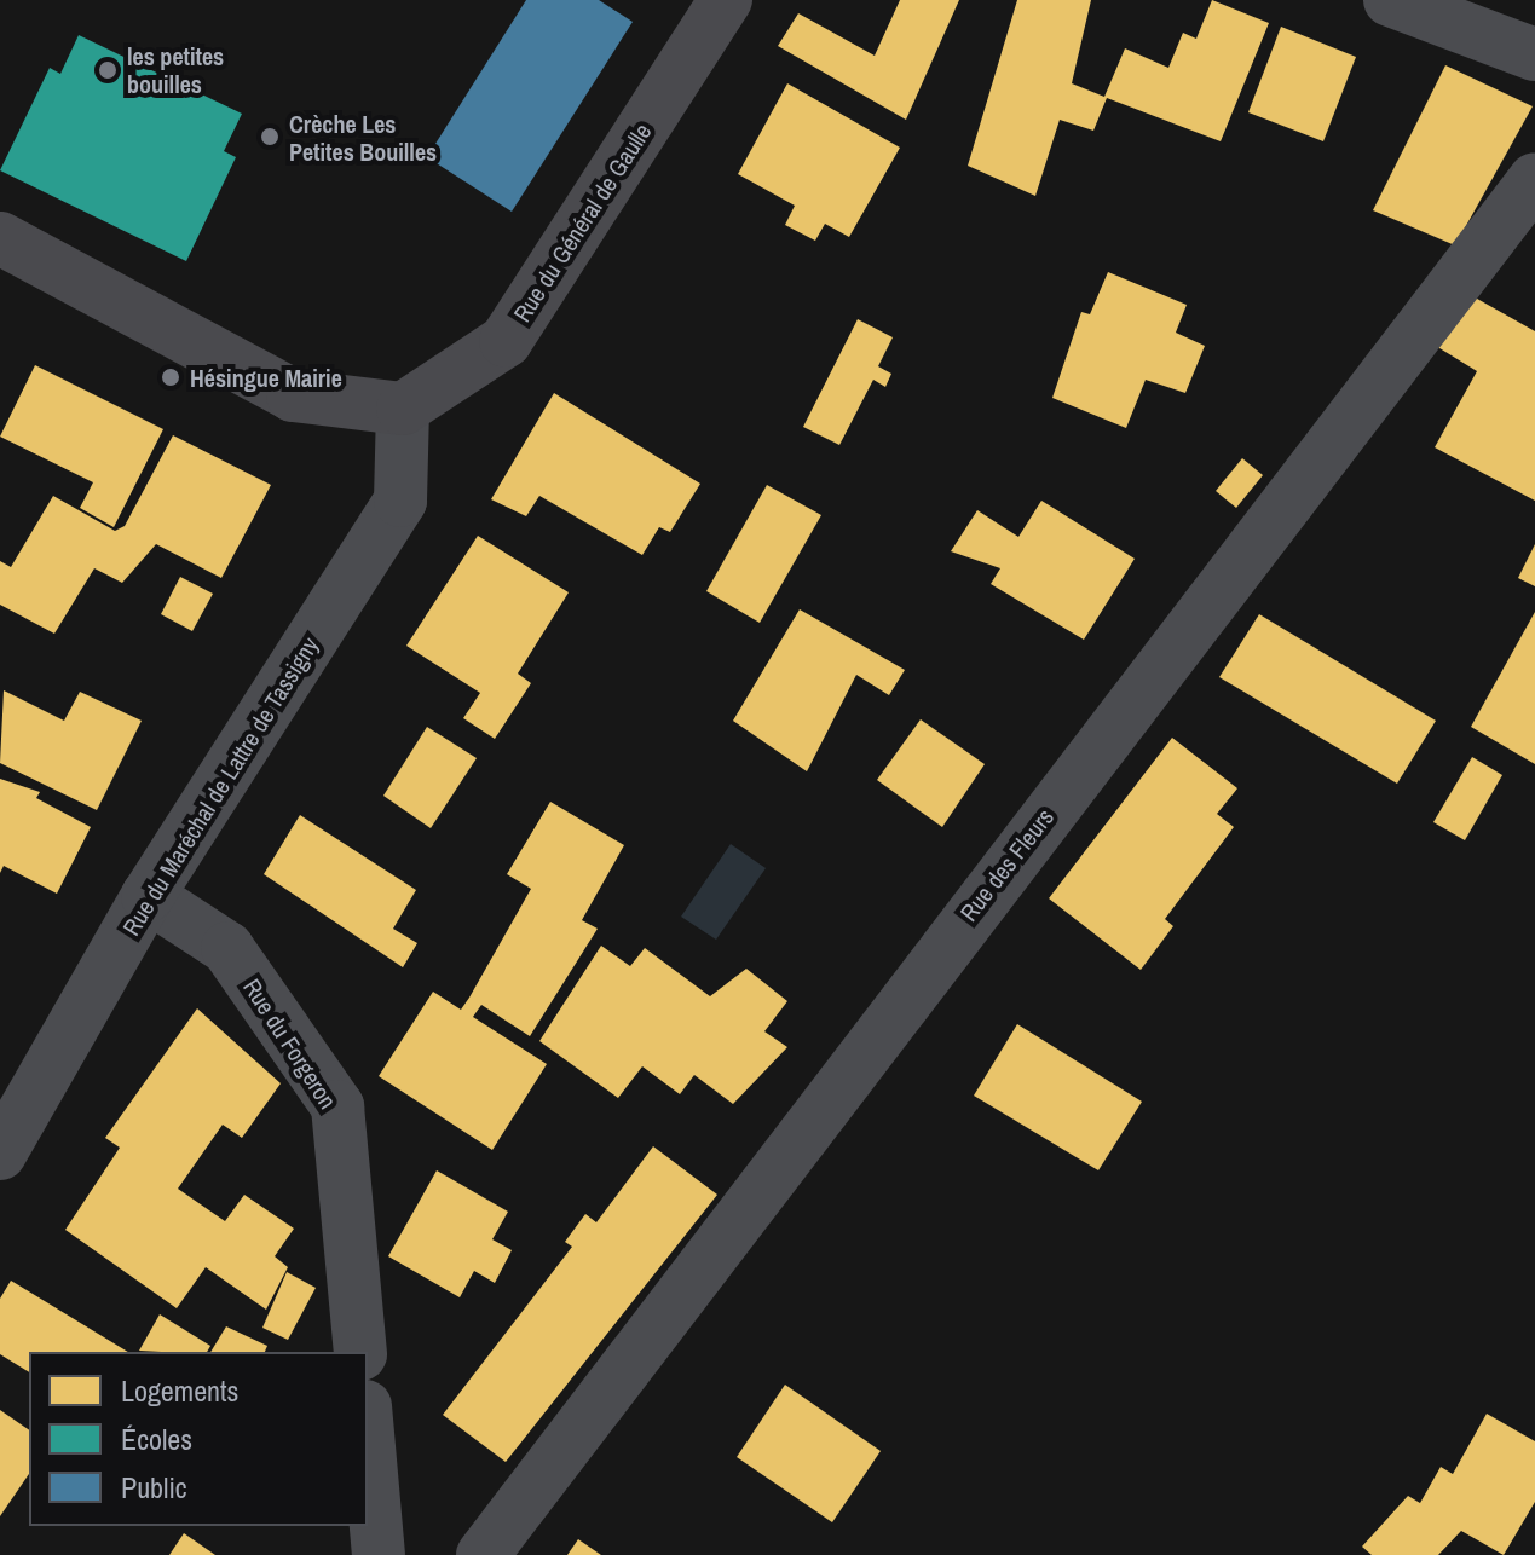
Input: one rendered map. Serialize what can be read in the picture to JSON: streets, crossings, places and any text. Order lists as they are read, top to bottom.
{
  "streets": {
    "main road": ["Rue du Général de Gaulle"],
    "street": ["Rue du Maréchal de Lattre de Tassigny", "Rue des Fleurs", "Rue du Forgeron"]
  },
  "crossings": [
    ["Rue du Général de Gaulle", "Rue du Maréchal de Lattre de Tassigny"],
    ["Rue du Maréchal de Lattre de Tassigny", "Rue du Forgeron"]
  ],
  "places": ["les petites bouilles", "Crèche Les Petites Bouilles", "Hésingue Mairie"],
  "legend": ["Logements", "Écoles", "Public"]
}
